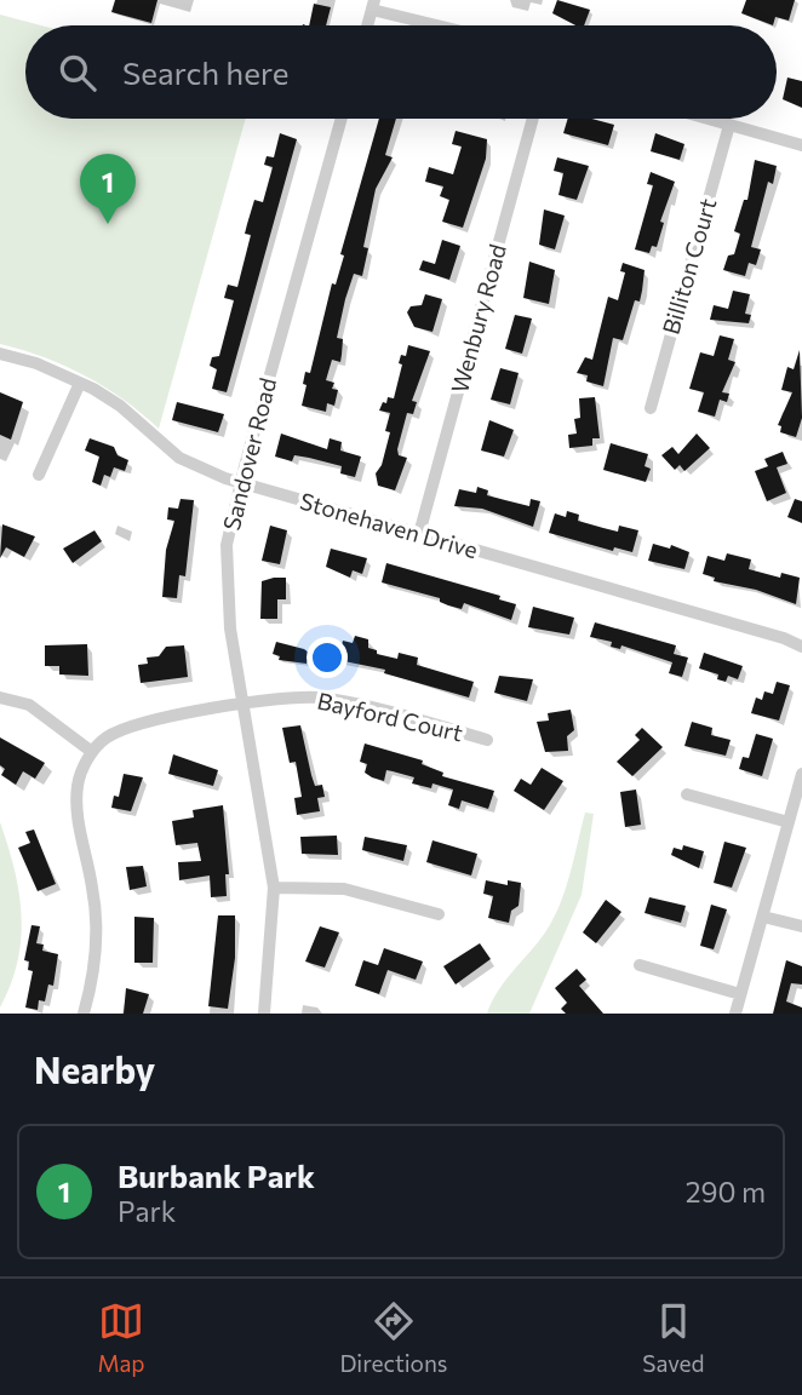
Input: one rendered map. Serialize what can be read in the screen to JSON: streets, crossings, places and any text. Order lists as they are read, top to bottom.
{
  "streets": {
    "street": [
      "Billiton Court",
      "Wenbury Road",
      "Sandover Road",
      "Stonehaven Drive",
      "Bayford Court"
    ]
  },
  "crossings": [
    ["Wenbury Road", "Stonehaven Drive"],
    ["Sandover Road", "Stonehaven Drive"],
    ["Sandover Road", "Bayford Court"]
  ],
  "page": {
    "search": "Search here",
    "pins": "1",
    "heading": "Nearby",
    "list": [
      {
        "mark": "1",
        "name": "Burbank Park",
        "note": "Park",
        "value": "290 m"
      }
    ],
    "nav": ["Map", "Directions", "Saved"]
  }
}
